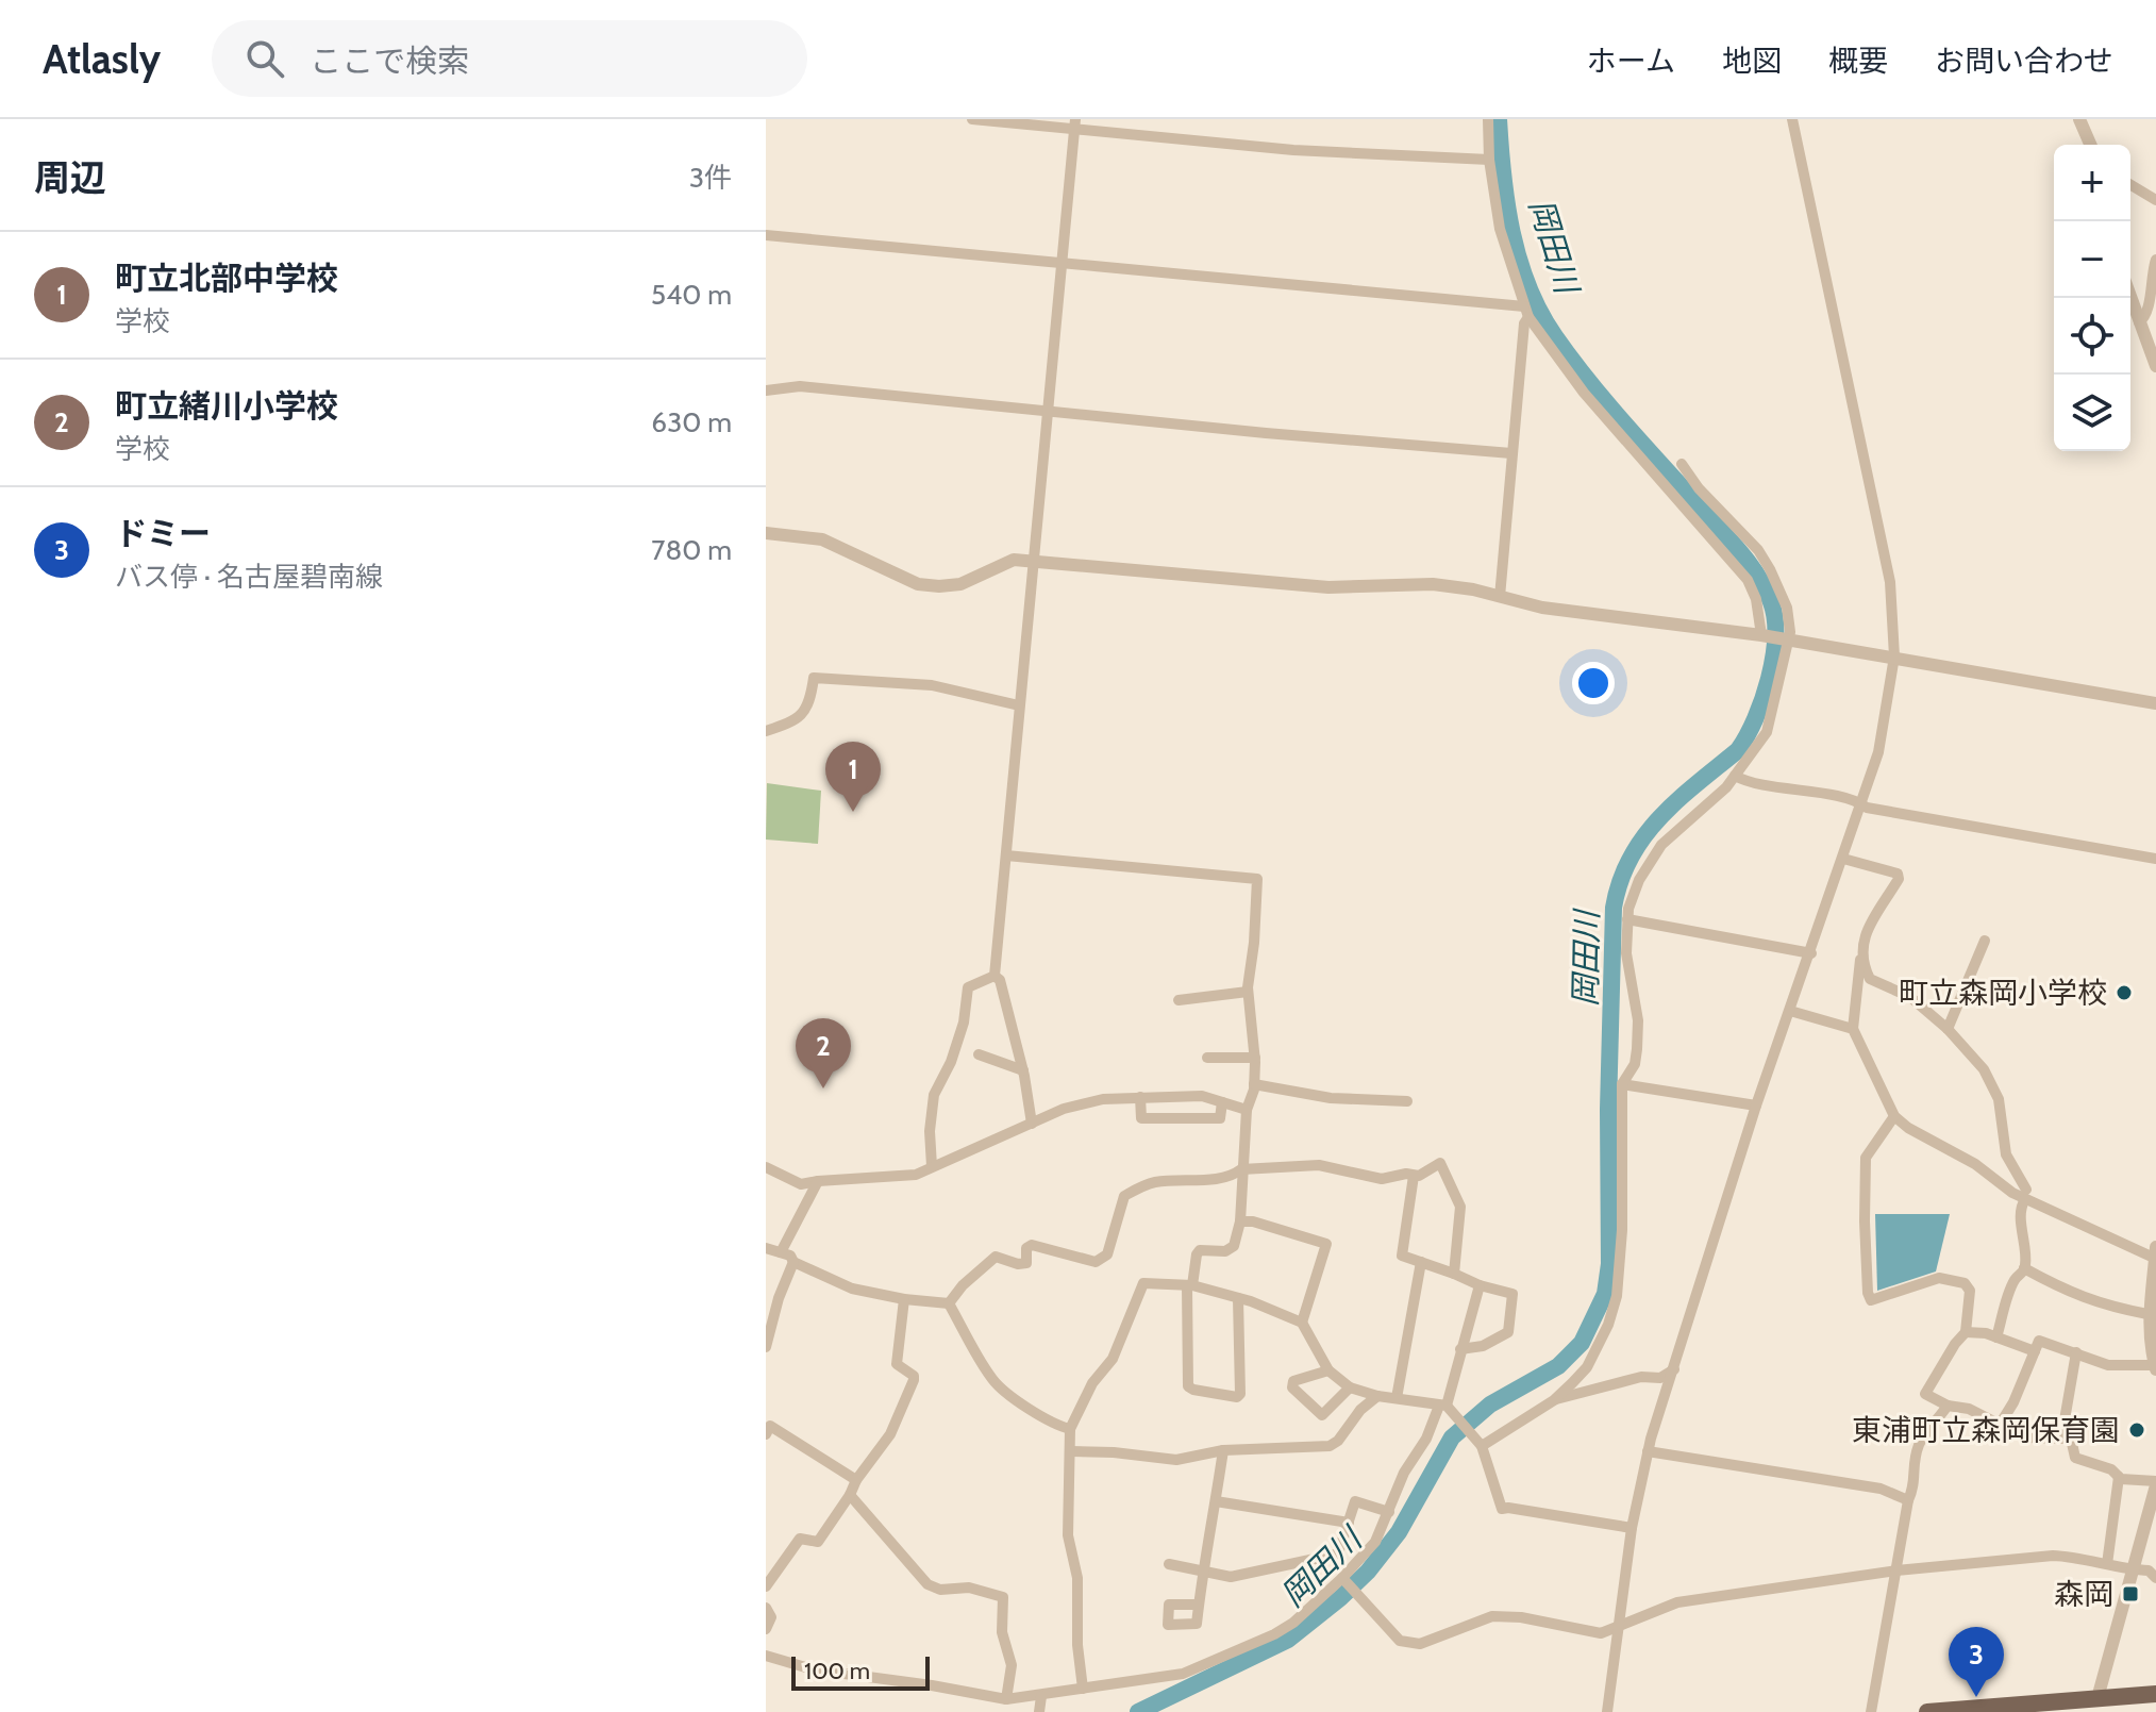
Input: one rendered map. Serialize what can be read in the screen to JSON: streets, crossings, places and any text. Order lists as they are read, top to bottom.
{
  "water": ["岡田川"],
  "places": {
    "other": ["町立森岡小学校", "東浦町立森岡保育園"],
    "transit": ["森岡"]
  },
  "scale_bar": "100 m",
  "page": {
    "header": "Atlasly",
    "search": "ここで検索",
    "nav": [
      "ホーム",
      "地図",
      "概要",
      "お問い合わせ"
    ],
    "heading": ["周辺", "3件"],
    "map_buttons": ["+", "−"],
    "list": [
      {
        "mark": "1",
        "name": "町立北部中学校",
        "note": "学校",
        "value": "540 m"
      },
      {
        "mark": "2",
        "name": "町立緒川小学校",
        "note": "学校",
        "value": "630 m"
      },
      {
        "mark": "3",
        "name": "ドミー",
        "note": "バス停 · 名古屋碧南線",
        "value": "780 m"
      }
    ],
    "pins": ["1", "2", "3"],
    "scale": "100 m"
  }
}
